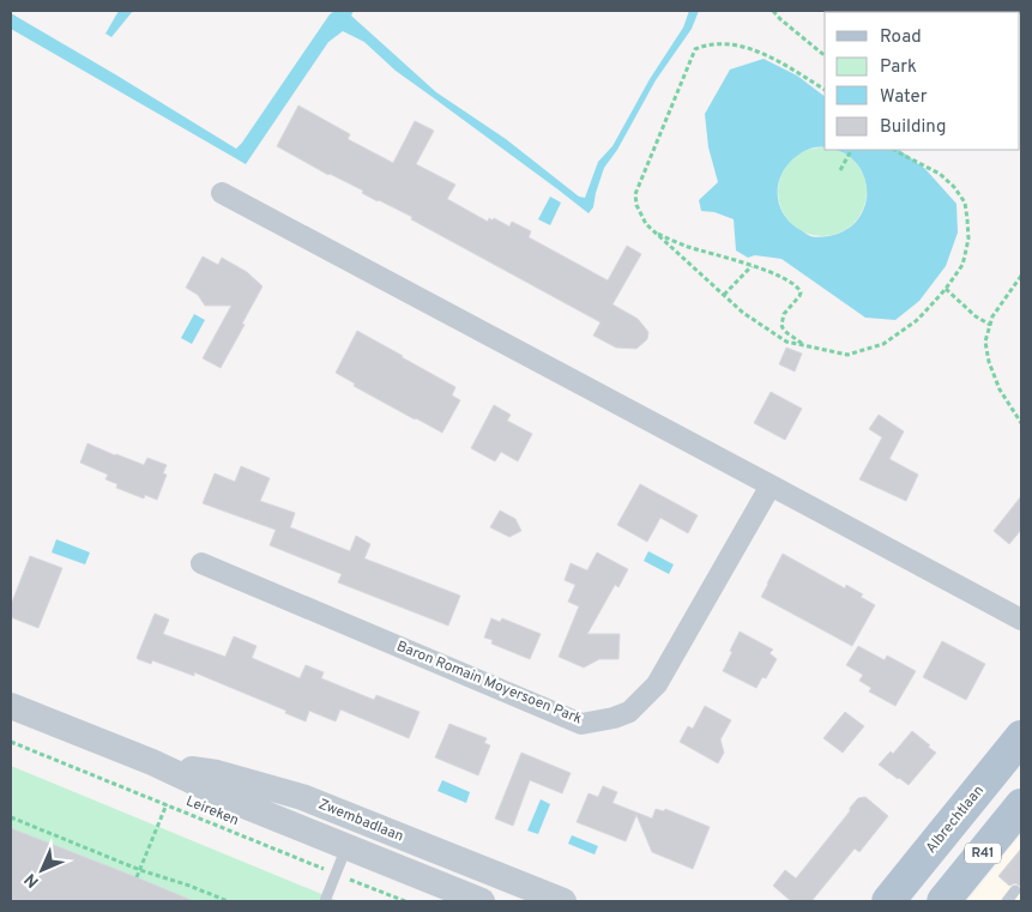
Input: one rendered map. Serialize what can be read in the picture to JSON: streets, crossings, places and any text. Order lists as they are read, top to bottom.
{
  "streets": {
    "main road": ["Albrechtlaan", "R41"],
    "street": ["Baron Romain Moyersoen Park", "Zwembadlaan"],
    "path": ["Leireken"]
  },
  "legend": [
    "Road",
    "Park",
    "Water",
    "Building"
  ],
  "north": "bottom left"
}
